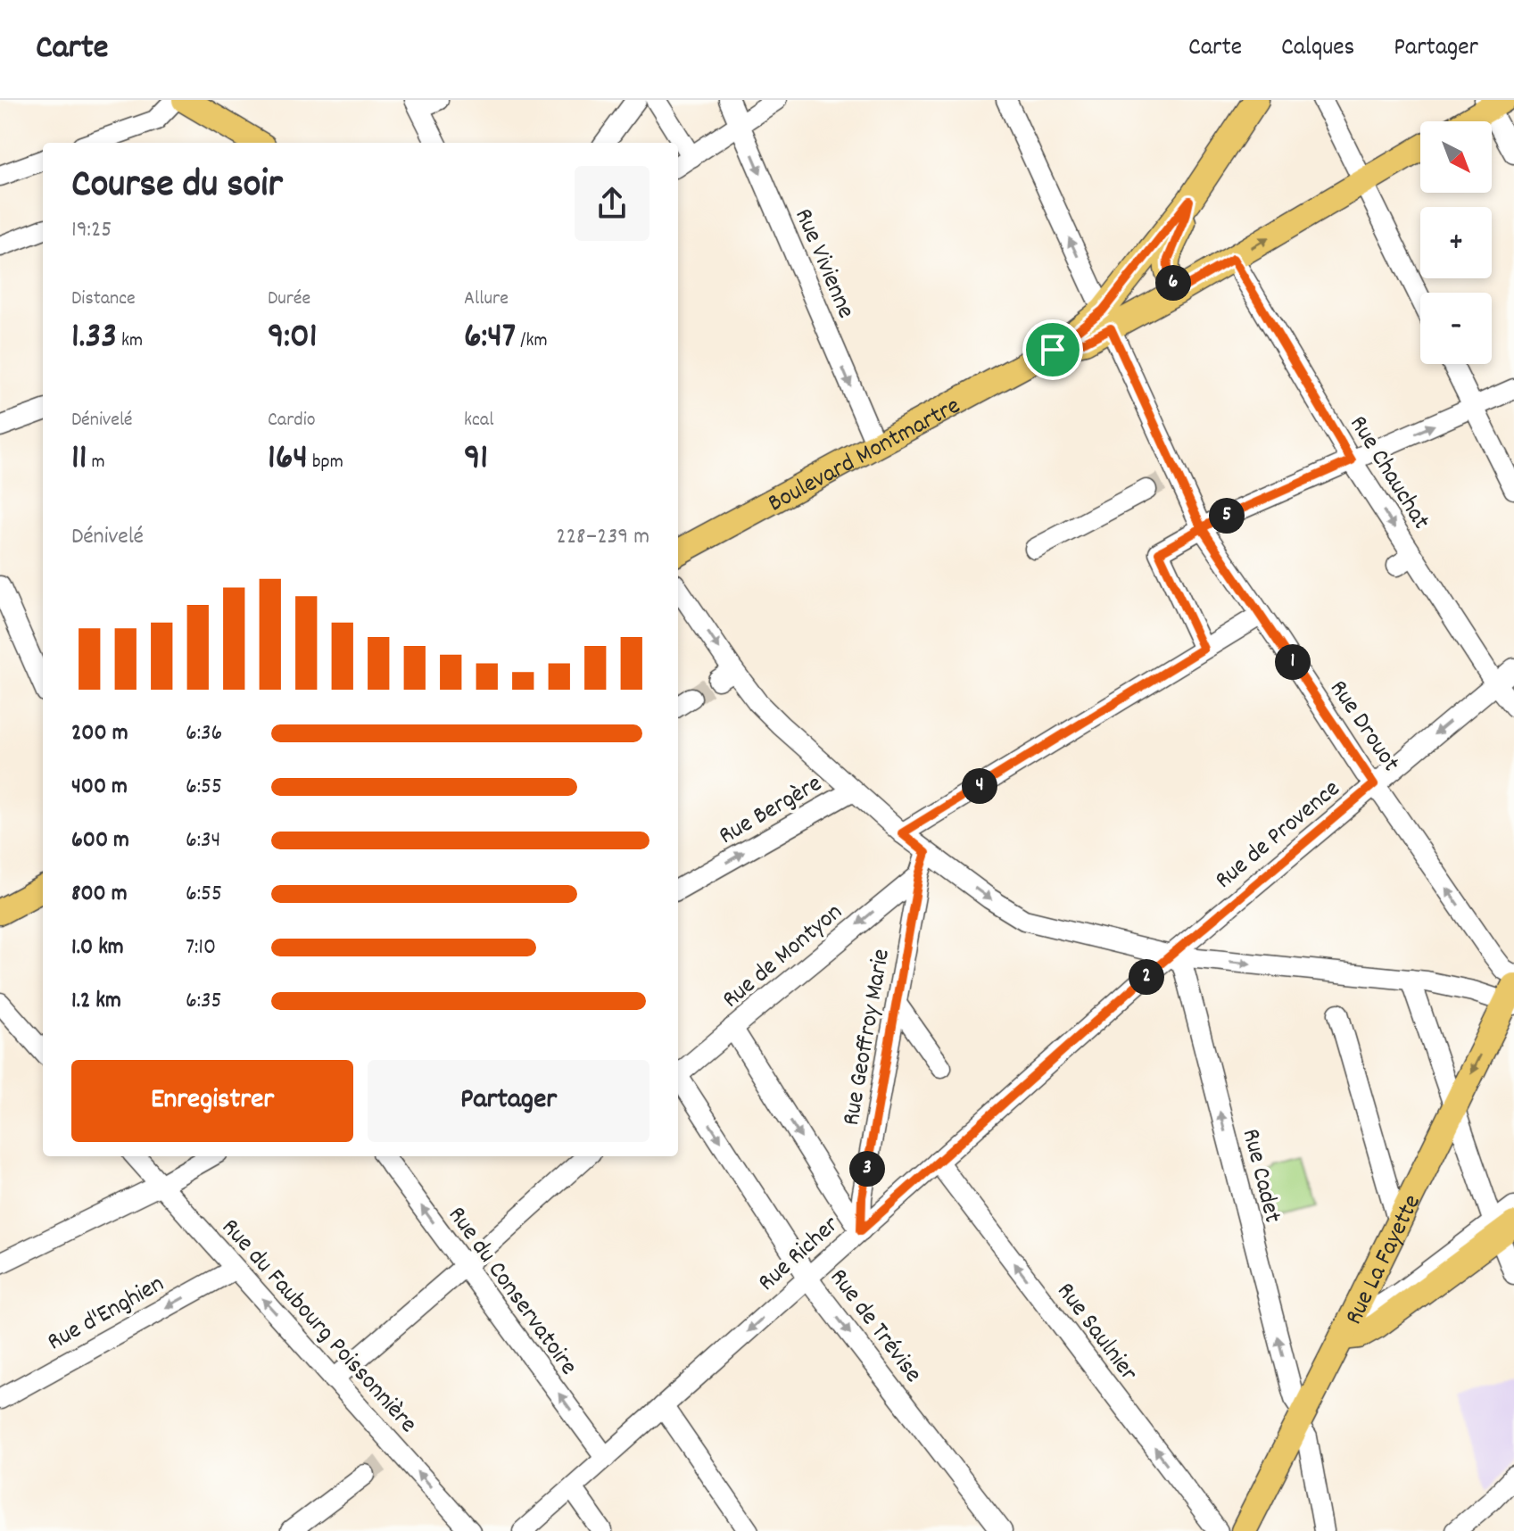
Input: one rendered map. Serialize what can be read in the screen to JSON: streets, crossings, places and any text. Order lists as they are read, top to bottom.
{
  "streets": {
    "main road": ["Boulevard Montmartre", "Rue La Fayette"],
    "street": [
      "Rue Vivienne",
      "Rue Chauchat",
      "Rue Drouot",
      "Rue Bergère",
      "Rue de Provence",
      "Rue de Montyon",
      "Rue Geoffroy Marie",
      "Rue Cadet",
      "Rue Richer",
      "Rue du Conservatoire",
      "Rue d'Enghien",
      "Rue du Faubourg Poissonnière",
      "Rue de Trévise",
      "Rue Saulnier"
    ]
  },
  "crossings": [
    ["Rue Vivienne", "Boulevard Montmartre"],
    ["Boulevard Montmartre", "Rue Chauchat"],
    ["Boulevard Montmartre", "Rue Drouot"],
    ["Rue Chauchat", "Rue de Provence"],
    ["Rue Drouot", "Rue de Provence"],
    ["Rue de Provence", "Rue Cadet"],
    ["Rue de Provence", "Rue Richer"],
    ["Rue de Montyon", "Rue Geoffroy Marie"],
    ["Rue Geoffroy Marie", "Rue Richer"],
    ["Rue Cadet", "Rue Richer"],
    ["Rue Cadet", "Rue La Fayette"],
    ["Rue Richer", "Rue du Conservatoire"],
    ["Rue Richer", "Rue de Trévise"],
    ["Rue Richer", "Rue Saulnier"],
    ["Rue d'Enghien", "Rue du Faubourg Poissonnière"]
  ],
  "one_way": [
    "Rue Vivienne",
    "Rue Drouot",
    "Rue Bergère",
    "Rue de Provence",
    "Rue de Montyon",
    "Rue du Conservatoire",
    "Rue du Faubourg Poissonnière",
    "Rue Saulnier"
  ],
  "north": "bottom right",
  "page": {
    "header": "Carte",
    "nav": ["Carte", "Calques", "Partager"],
    "map_buttons": ["+", "−"],
    "heading": ["Course du soir", "19:25"],
    "stats": [
      ["Distance", "1.33 km"],
      ["Durée", "9:01"],
      ["Allure", "6:47 /km"],
      ["Dénivelé", "11 m"],
      ["Cardio", "164 bpm"],
      ["kcal", "91"]
    ],
    "pins": [
      "6",
      "5",
      "1",
      "4",
      "2",
      "3"
    ],
    "chart": ["Dénivelé", "228–239 m"],
    "list": [
      {
        "name": "200 m",
        "note": "6:36"
      },
      {
        "name": "400 m",
        "note": "6:55"
      },
      {
        "name": "600 m",
        "note": "6:34"
      },
      {
        "name": "800 m",
        "note": "6:55"
      },
      {
        "name": "1.0 km",
        "note": "7:10"
      },
      {
        "name": "1.2 km",
        "note": "6:35"
      }
    ],
    "buttons": ["Enregistrer", "Partager"]
  }
}
